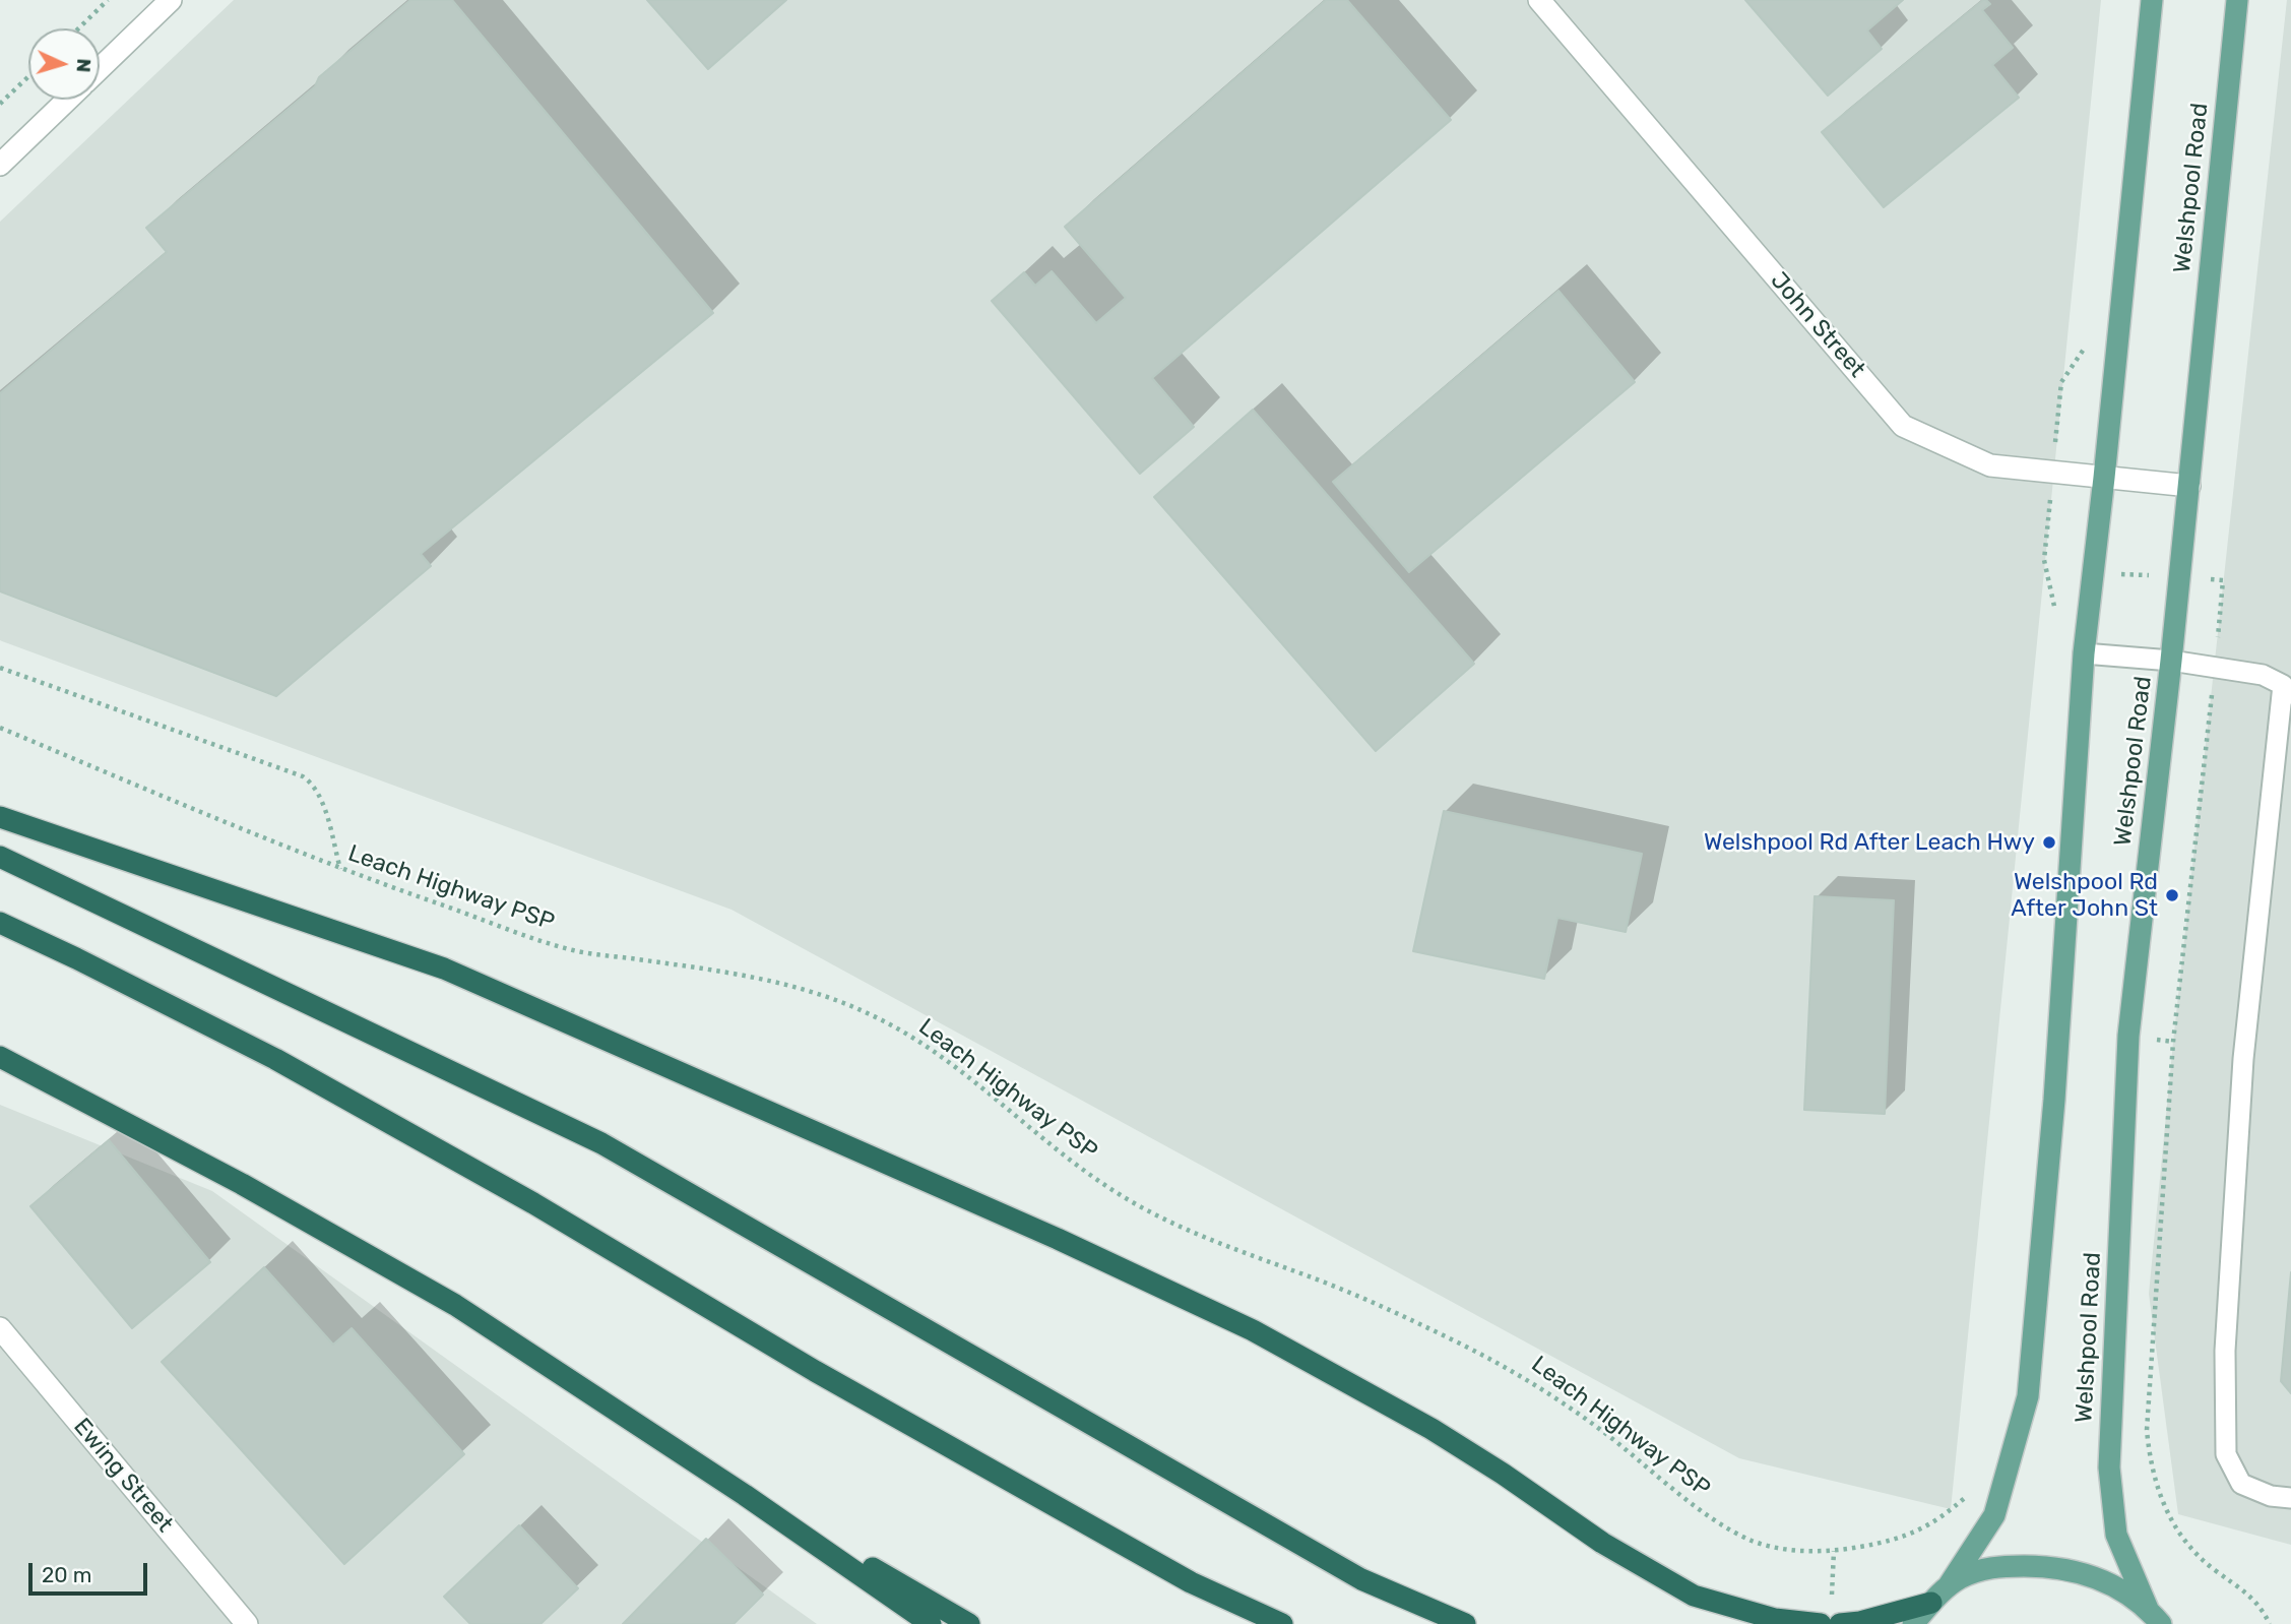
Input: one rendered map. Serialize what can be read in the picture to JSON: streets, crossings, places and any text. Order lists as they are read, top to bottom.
{
  "streets": {
    "main road": ["Welshpool Road"],
    "street": ["John Street", "Ewing Street"],
    "path": ["Leach Highway PSP"]
  },
  "crossings": [
    ["Welshpool Road", "John Street"]
  ],
  "places": ["Welshpool Rd After Leach Hwy", "Welshpool Rd After John St"],
  "scale_bar": "20 m",
  "north": "right"
}
